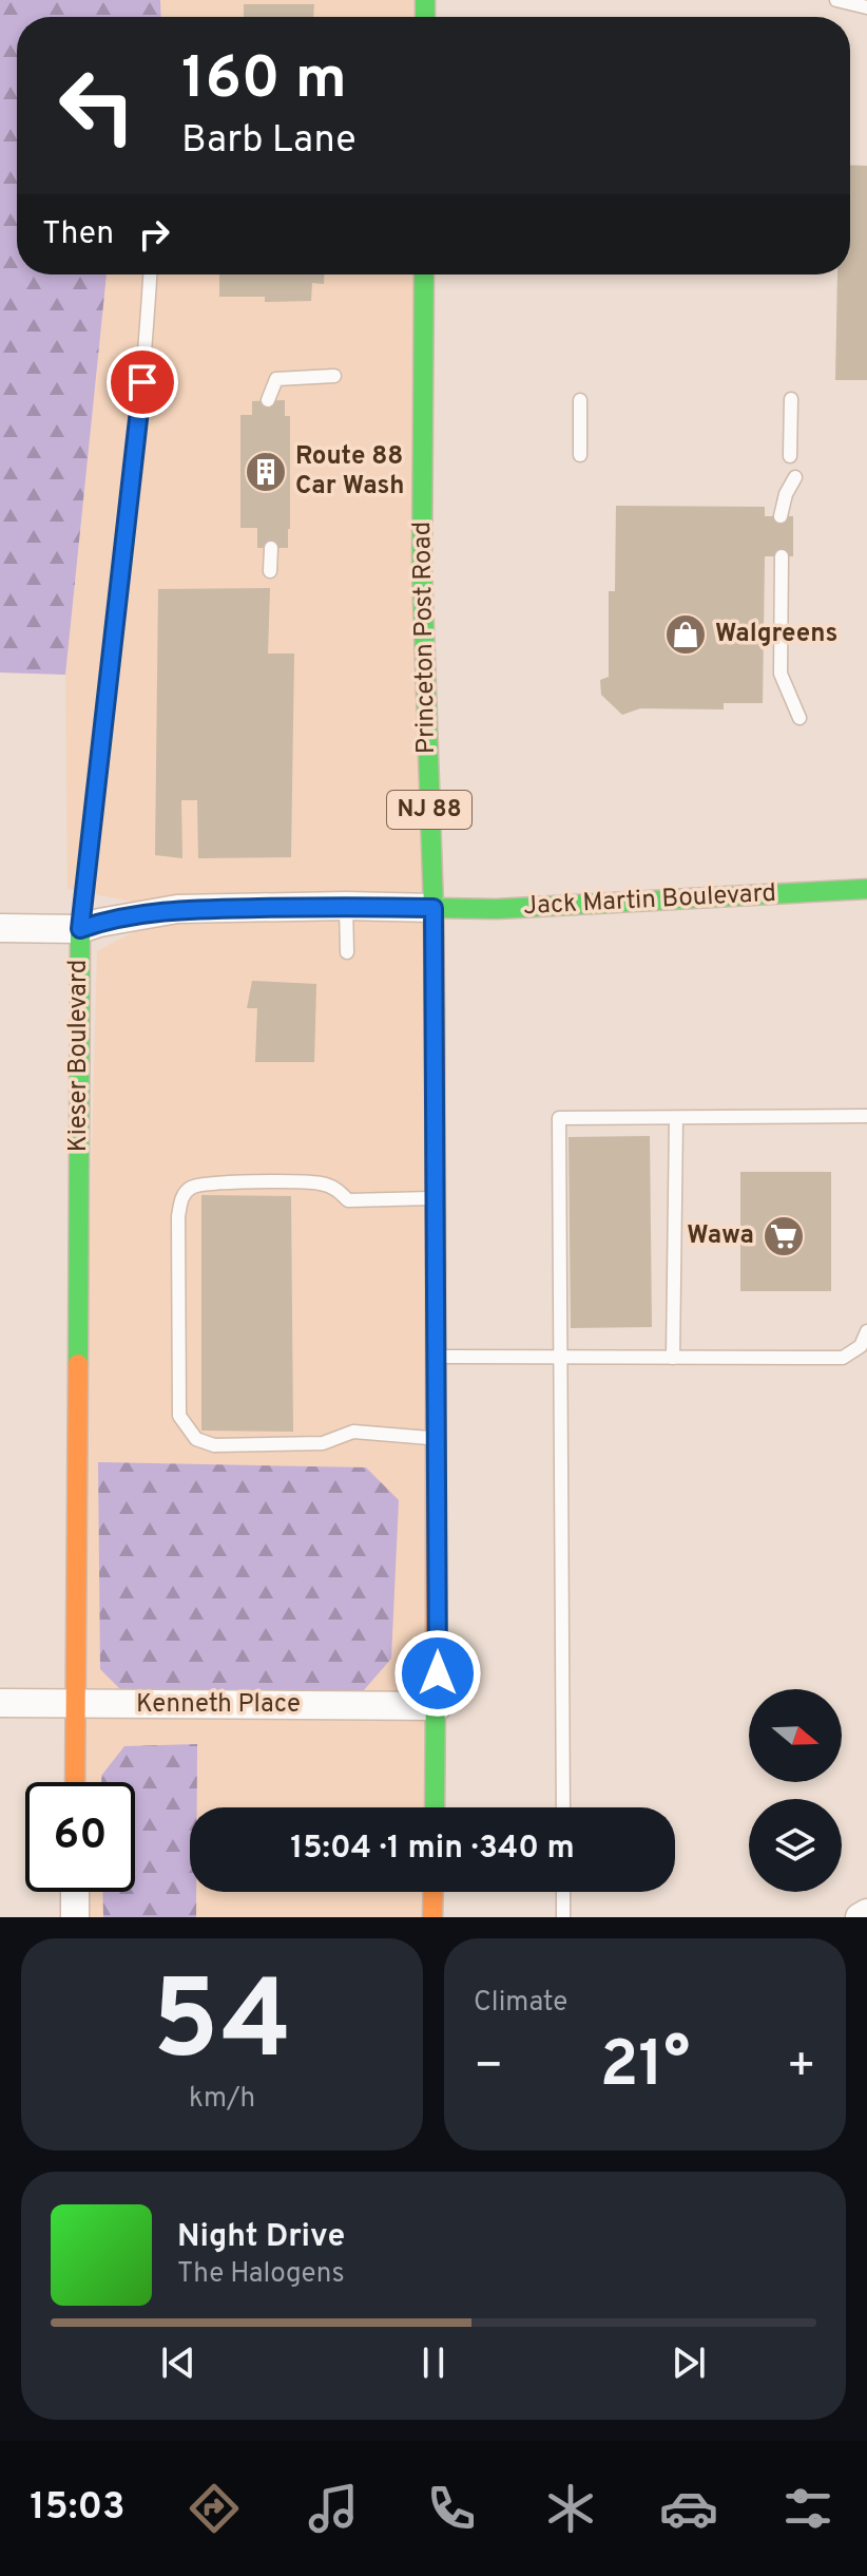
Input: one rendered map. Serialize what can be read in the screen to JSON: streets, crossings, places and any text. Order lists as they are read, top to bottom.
{
  "streets": {
    "main road": [
      "Princeton Post Road",
      "NJ 88",
      "Jack Martin Boulevard",
      "Kieser Boulevard"
    ],
    "street": ["Kenneth Place"]
  },
  "crossings": [
    ["Princeton Post Road", "Jack Martin Boulevard"],
    ["Princeton Post Road", "Kenneth Place"],
    ["Kieser Boulevard", "Kenneth Place"]
  ],
  "places": {
    "building": ["Route 88 Car Wash"],
    "shop": ["Walgreens"],
    "supermarket": ["Wawa"]
  },
  "north": "right",
  "page": {
    "turn": ["160 m", "Barb Lane"],
    "then": "Then",
    "limit": "60",
    "trip": "15:04 · 1 min · 340 m",
    "tile": [
      ["54", "km/h"],
      "Climate"
    ],
    "heat": ["−", "21°", "+"],
    "song": ["Night Drive", "The Halogens"],
    "tabs": "15:03"
  }
}
